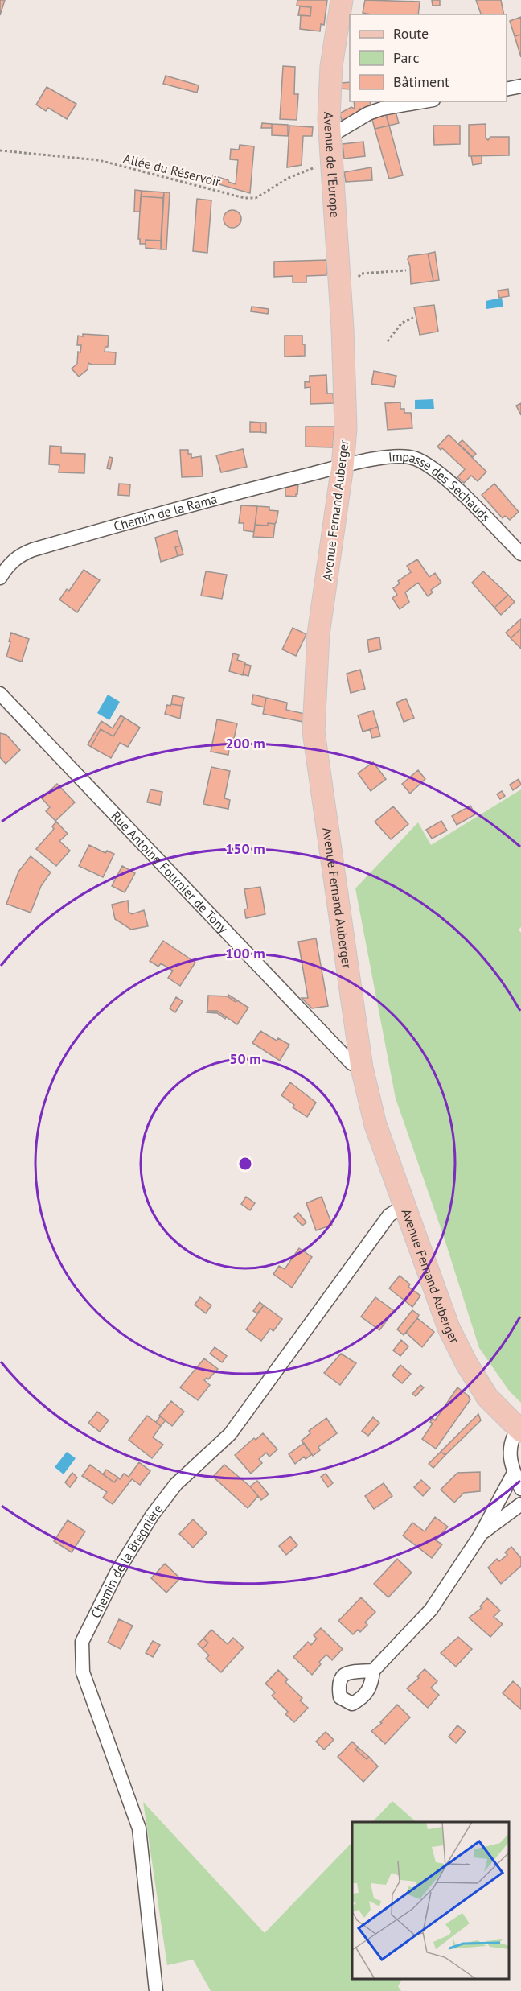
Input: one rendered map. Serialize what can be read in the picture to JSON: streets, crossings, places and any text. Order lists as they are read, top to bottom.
{
  "streets": {
    "main road": ["Avenue de l'Europe", "Avenue Fernand Auberger"],
    "street": [
      "Impasse des Sechauds",
      "Chemin de la Rama",
      "Rue Antoine Fournier de Tony",
      "Chemin de la Bregnière"
    ],
    "path": ["Allée du Réservoir"]
  },
  "crossings": [
    ["Avenue de l'Europe", "Allée du Réservoir"],
    ["Avenue de l'Europe", "Avenue Fernand Auberger"],
    ["Impasse des Sechauds", "Avenue Fernand Auberger"],
    ["Impasse des Sechauds", "Chemin de la Rama"],
    ["Avenue Fernand Auberger", "Chemin de la Rama"],
    ["Avenue Fernand Auberger", "Rue Antoine Fournier de Tony"],
    ["Avenue Fernand Auberger", "Chemin de la Bregnière"]
  ],
  "legend": ["Route", "Parc", "Bâtiment"],
  "rings": [
    "200 m",
    "150 m",
    "100 m",
    "50 m"
  ]
}
